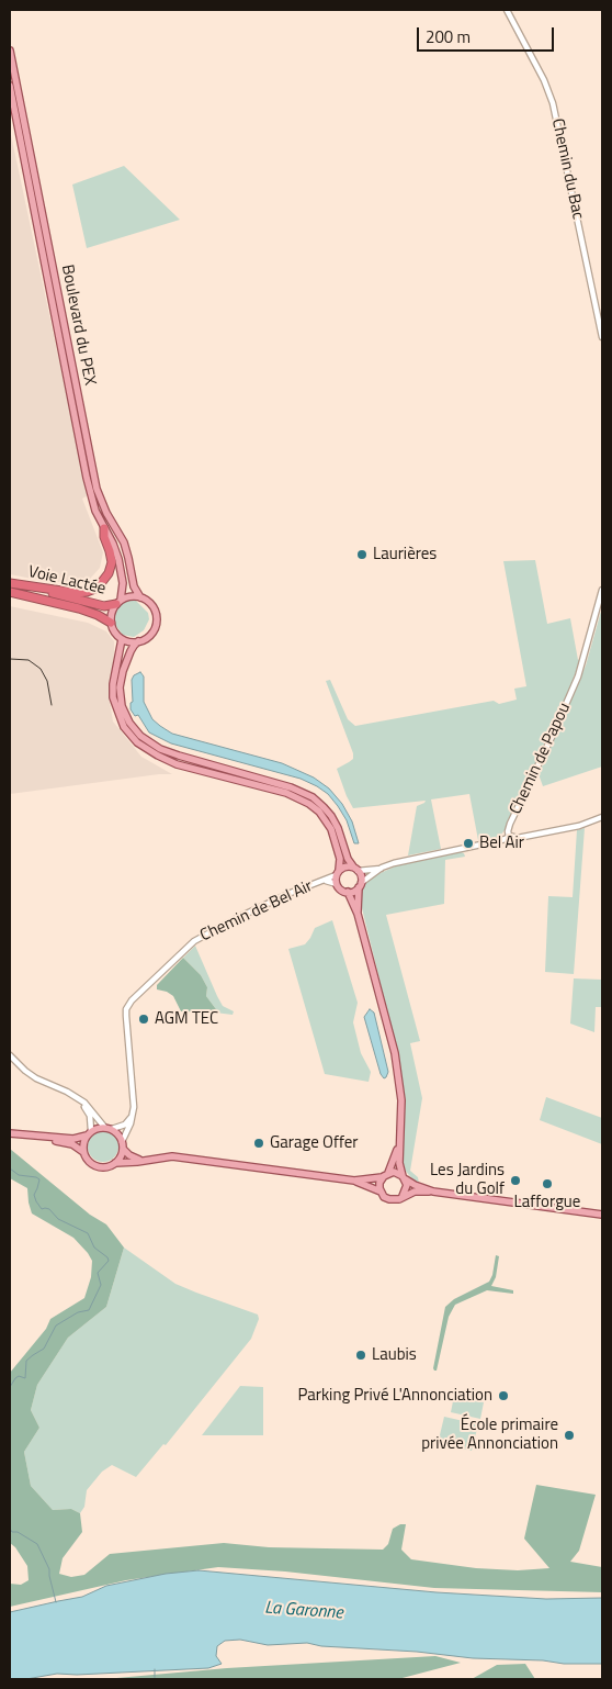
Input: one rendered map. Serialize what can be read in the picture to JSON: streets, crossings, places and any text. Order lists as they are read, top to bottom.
{
  "streets": {
    "highway": ["Voie Lactée"],
    "main road": ["Boulevard du PEX"],
    "street": ["Chemin du Bac", "Chemin de Papou", "Chemin de Bel Air"]
  },
  "crossings": [
    ["Boulevard du PEX", "Voie Lactée"]
  ],
  "water": ["La Garonne"],
  "places": [
    "Laurières",
    "Bel Air",
    "AGM TEC",
    "Garage Offer",
    "Les Jardins du Golf",
    "Lafforgue",
    "Laubis",
    "Parking Privé L'Annonciation",
    "École primaire privée Annonciation"
  ],
  "scale_bar": "200 m"
}
